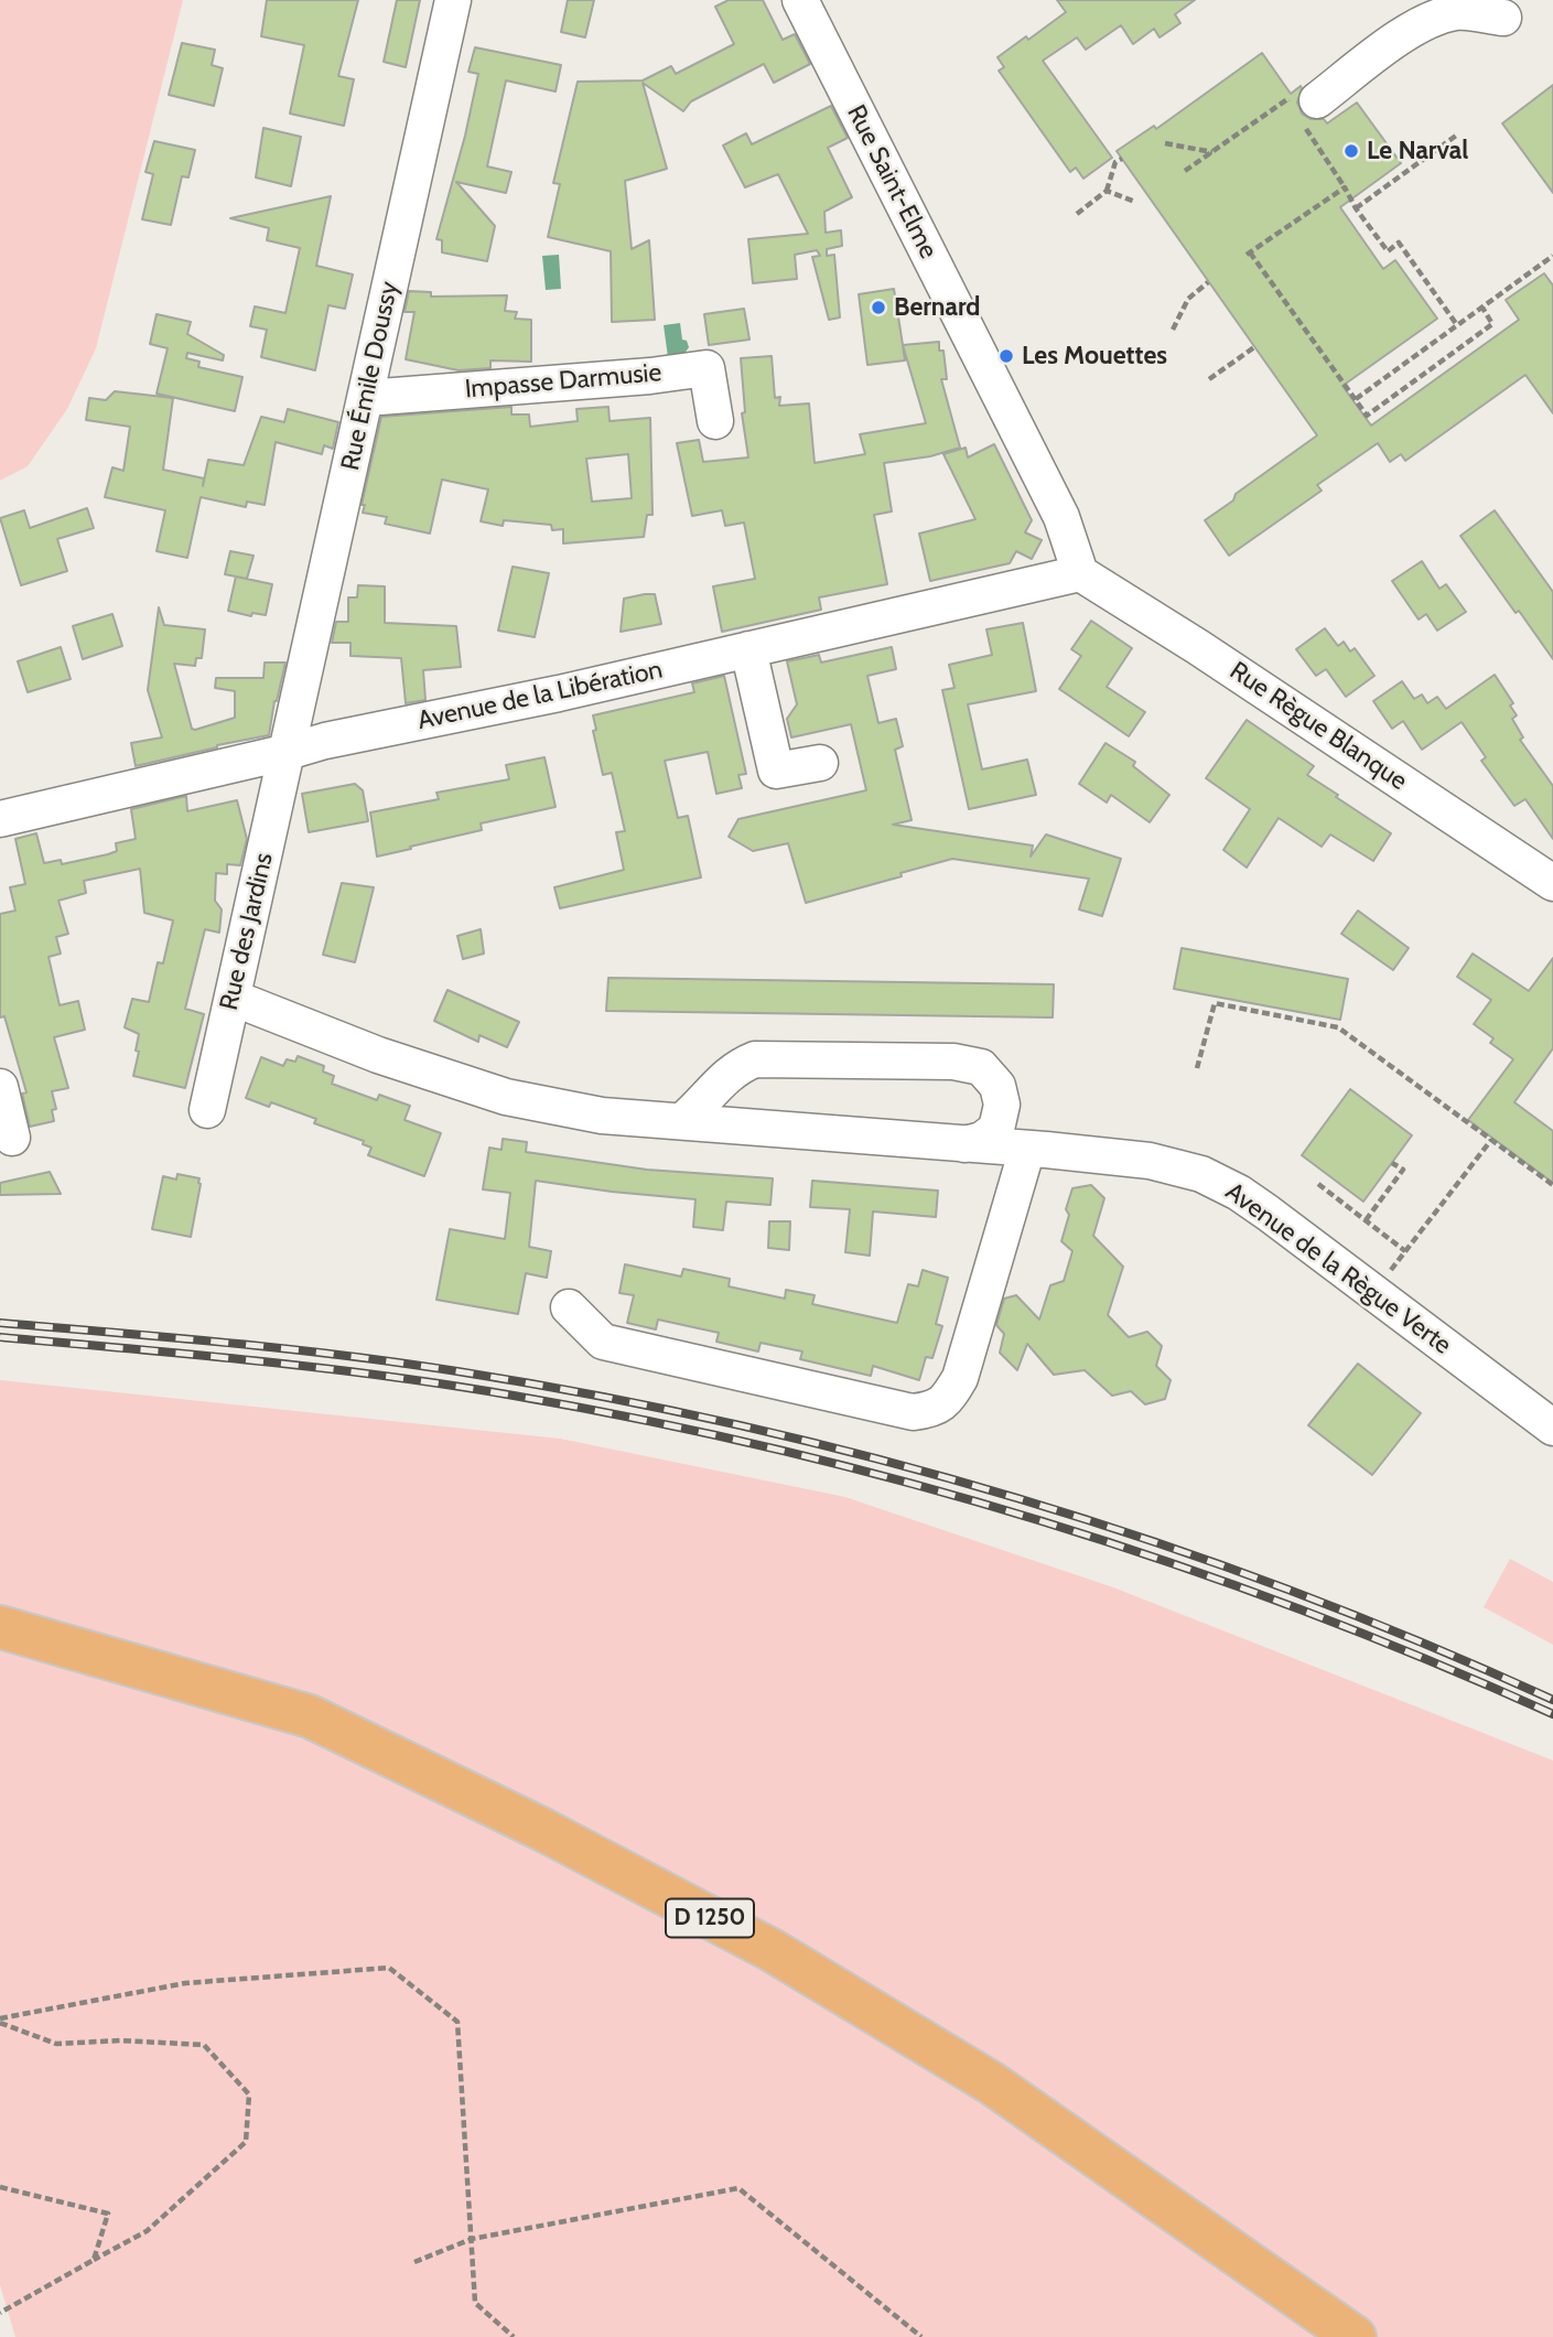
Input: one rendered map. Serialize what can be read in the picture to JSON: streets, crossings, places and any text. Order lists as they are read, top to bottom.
{
  "streets": {
    "main road": ["D 1250"],
    "street": [
      "Rue Saint-Elme",
      "Rue Émile Doussy",
      "Impasse Darmusie",
      "Avenue de la Libération",
      "Rue Règue Blanque",
      "Rue des Jardins",
      "Avenue de la Règue Verte"
    ]
  },
  "crossings": [
    ["Rue Saint-Elme", "Avenue de la Libération"],
    ["Rue Saint-Elme", "Rue Règue Blanque"],
    ["Rue Émile Doussy", "Impasse Darmusie"],
    ["Rue Émile Doussy", "Avenue de la Libération"],
    ["Rue Émile Doussy", "Rue des Jardins"],
    ["Avenue de la Libération", "Rue Règue Blanque"],
    ["Avenue de la Libération", "Rue des Jardins"],
    ["Rue des Jardins", "Avenue de la Règue Verte"]
  ],
  "places": ["Le Narval", "Bernard", "Les Mouettes"]
}
